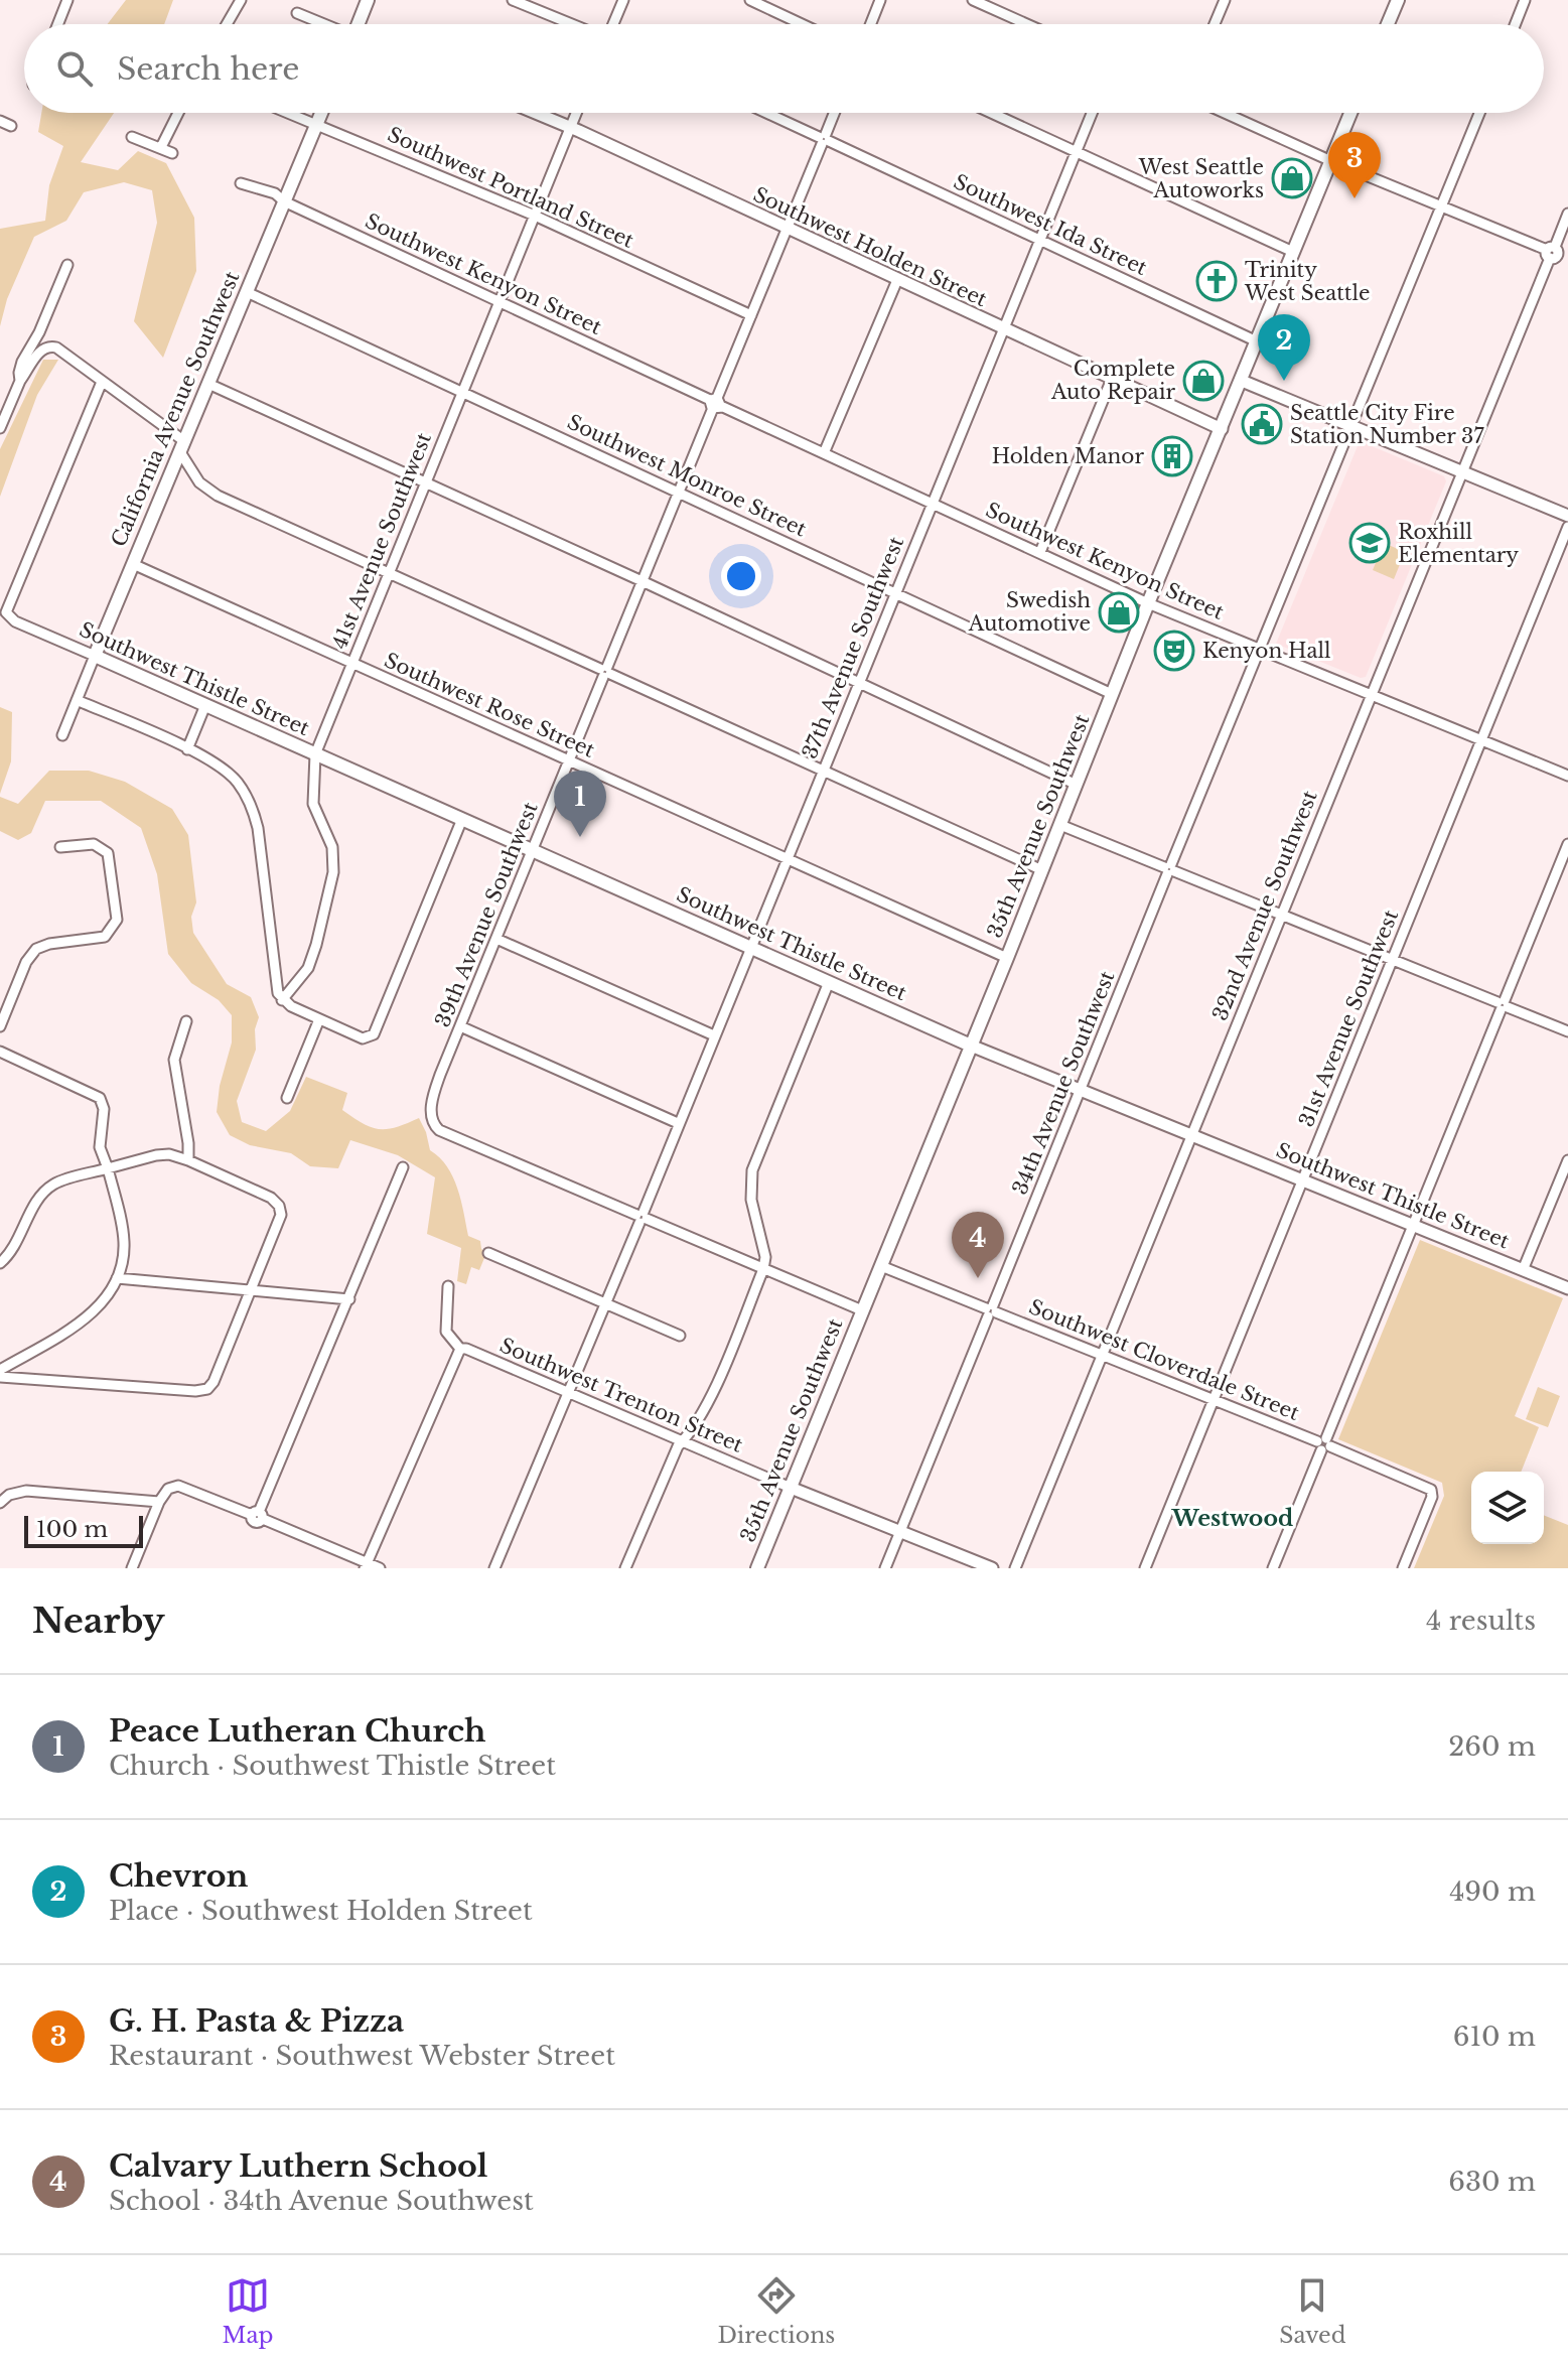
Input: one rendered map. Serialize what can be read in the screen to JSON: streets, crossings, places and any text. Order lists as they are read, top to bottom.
{
  "streets": {
    "main road": ["California Avenue Southwest", "Southwest Thistle Street", "35th Avenue Southwest"],
    "street": [
      "Southwest Portland Street",
      "Southwest Ida Street",
      "Southwest Holden Street",
      "Southwest Kenyon Street",
      "Southwest Monroe Street",
      "41st Avenue Southwest",
      "37th Avenue Southwest",
      "Southwest Rose Street",
      "32nd Avenue Southwest",
      "39th Avenue Southwest",
      "31st Avenue Southwest",
      "34th Avenue Southwest",
      "Southwest Cloverdale Street",
      "Southwest Trenton Street"
    ]
  },
  "crossings": [
    ["Southwest Portland Street", "California Avenue Southwest"],
    ["Southwest Portland Street", "41st Avenue Southwest"],
    ["Southwest Portland Street", "39th Avenue Southwest"],
    ["Southwest Ida Street", "37th Avenue Southwest"],
    ["Southwest Ida Street", "35th Avenue Southwest"],
    ["Southwest Ida Street", "39th Avenue Southwest"],
    ["Southwest Holden Street", "41st Avenue Southwest"],
    ["Southwest Holden Street", "37th Avenue Southwest"],
    ["Southwest Holden Street", "35th Avenue Southwest"],
    ["Southwest Holden Street", "39th Avenue Southwest"],
    ["Southwest Kenyon Street", "California Avenue Southwest"],
    ["Southwest Kenyon Street", "41st Avenue Southwest"],
    ["Southwest Kenyon Street", "37th Avenue Southwest"],
    ["Southwest Kenyon Street", "35th Avenue Southwest"],
    ["Southwest Kenyon Street", "32nd Avenue Southwest"],
    ["Southwest Kenyon Street", "39th Avenue Southwest"],
    ["Southwest Kenyon Street", "31st Avenue Southwest"],
    ["Southwest Kenyon Street", "34th Avenue Southwest"],
    ["California Avenue Southwest", "Southwest Monroe Street"],
    ["California Avenue Southwest", "Southwest Thistle Street"],
    ["California Avenue Southwest", "Southwest Rose Street"],
    ["Southwest Monroe Street", "41st Avenue Southwest"],
    ["Southwest Monroe Street", "37th Avenue Southwest"],
    ["Southwest Monroe Street", "35th Avenue Southwest"],
    ["Southwest Monroe Street", "39th Avenue Southwest"],
    ["41st Avenue Southwest", "Southwest Thistle Street"],
    ["41st Avenue Southwest", "Southwest Rose Street"],
    ["37th Avenue Southwest", "Southwest Thistle Street"],
    ["37th Avenue Southwest", "Southwest Rose Street"],
    ["37th Avenue Southwest", "39th Avenue Southwest"],
    ["37th Avenue Southwest", "Southwest Trenton Street"],
    ["Southwest Thistle Street", "35th Avenue Southwest"],
    ["Southwest Thistle Street", "32nd Avenue Southwest"],
    ["Southwest Thistle Street", "39th Avenue Southwest"],
    ["Southwest Thistle Street", "31st Avenue Southwest"],
    ["Southwest Thistle Street", "34th Avenue Southwest"],
    ["Southwest Rose Street", "35th Avenue Southwest"],
    ["Southwest Rose Street", "39th Avenue Southwest"],
    ["35th Avenue Southwest", "Southwest Cloverdale Street"],
    ["35th Avenue Southwest", "Southwest Trenton Street"],
    ["32nd Avenue Southwest", "Southwest Cloverdale Street"],
    ["31st Avenue Southwest", "Southwest Cloverdale Street"],
    ["34th Avenue Southwest", "Southwest Cloverdale Street"],
    ["34th Avenue Southwest", "Southwest Trenton Street"]
  ],
  "districts": ["Westwood"],
  "places": {
    "shop": ["West Seattle Autoworks", "Complete Auto Repair", "Swedish Automotive"],
    "church": ["Trinity West Seattle"],
    "public building": ["Seattle City Fire Station Number 37"],
    "building": ["Holden Manor"],
    "school or university": ["Roxhill Elementary"],
    "theatre": ["Kenyon Hall"]
  },
  "scale_bar": "100 m",
  "page": {
    "search": "Search here",
    "pins": [
      "3",
      "2",
      "1",
      "4"
    ],
    "scale": "100 m",
    "heading": ["Nearby", "4 results"],
    "list": [
      {
        "mark": "1",
        "name": "Peace Lutheran Church",
        "note": "Church · Southwest Thistle Street",
        "value": "260 m"
      },
      {
        "mark": "2",
        "name": "Chevron",
        "note": "Place · Southwest Holden Street",
        "value": "490 m"
      },
      {
        "mark": "3",
        "name": "G. H. Pasta & Pizza",
        "note": "Restaurant · Southwest Webster Street",
        "value": "610 m"
      },
      {
        "mark": "4",
        "name": "Calvary Luthern School",
        "note": "School · 34th Avenue Southwest",
        "value": "630 m"
      }
    ],
    "nav": ["Map", "Directions", "Saved"]
  }
}
